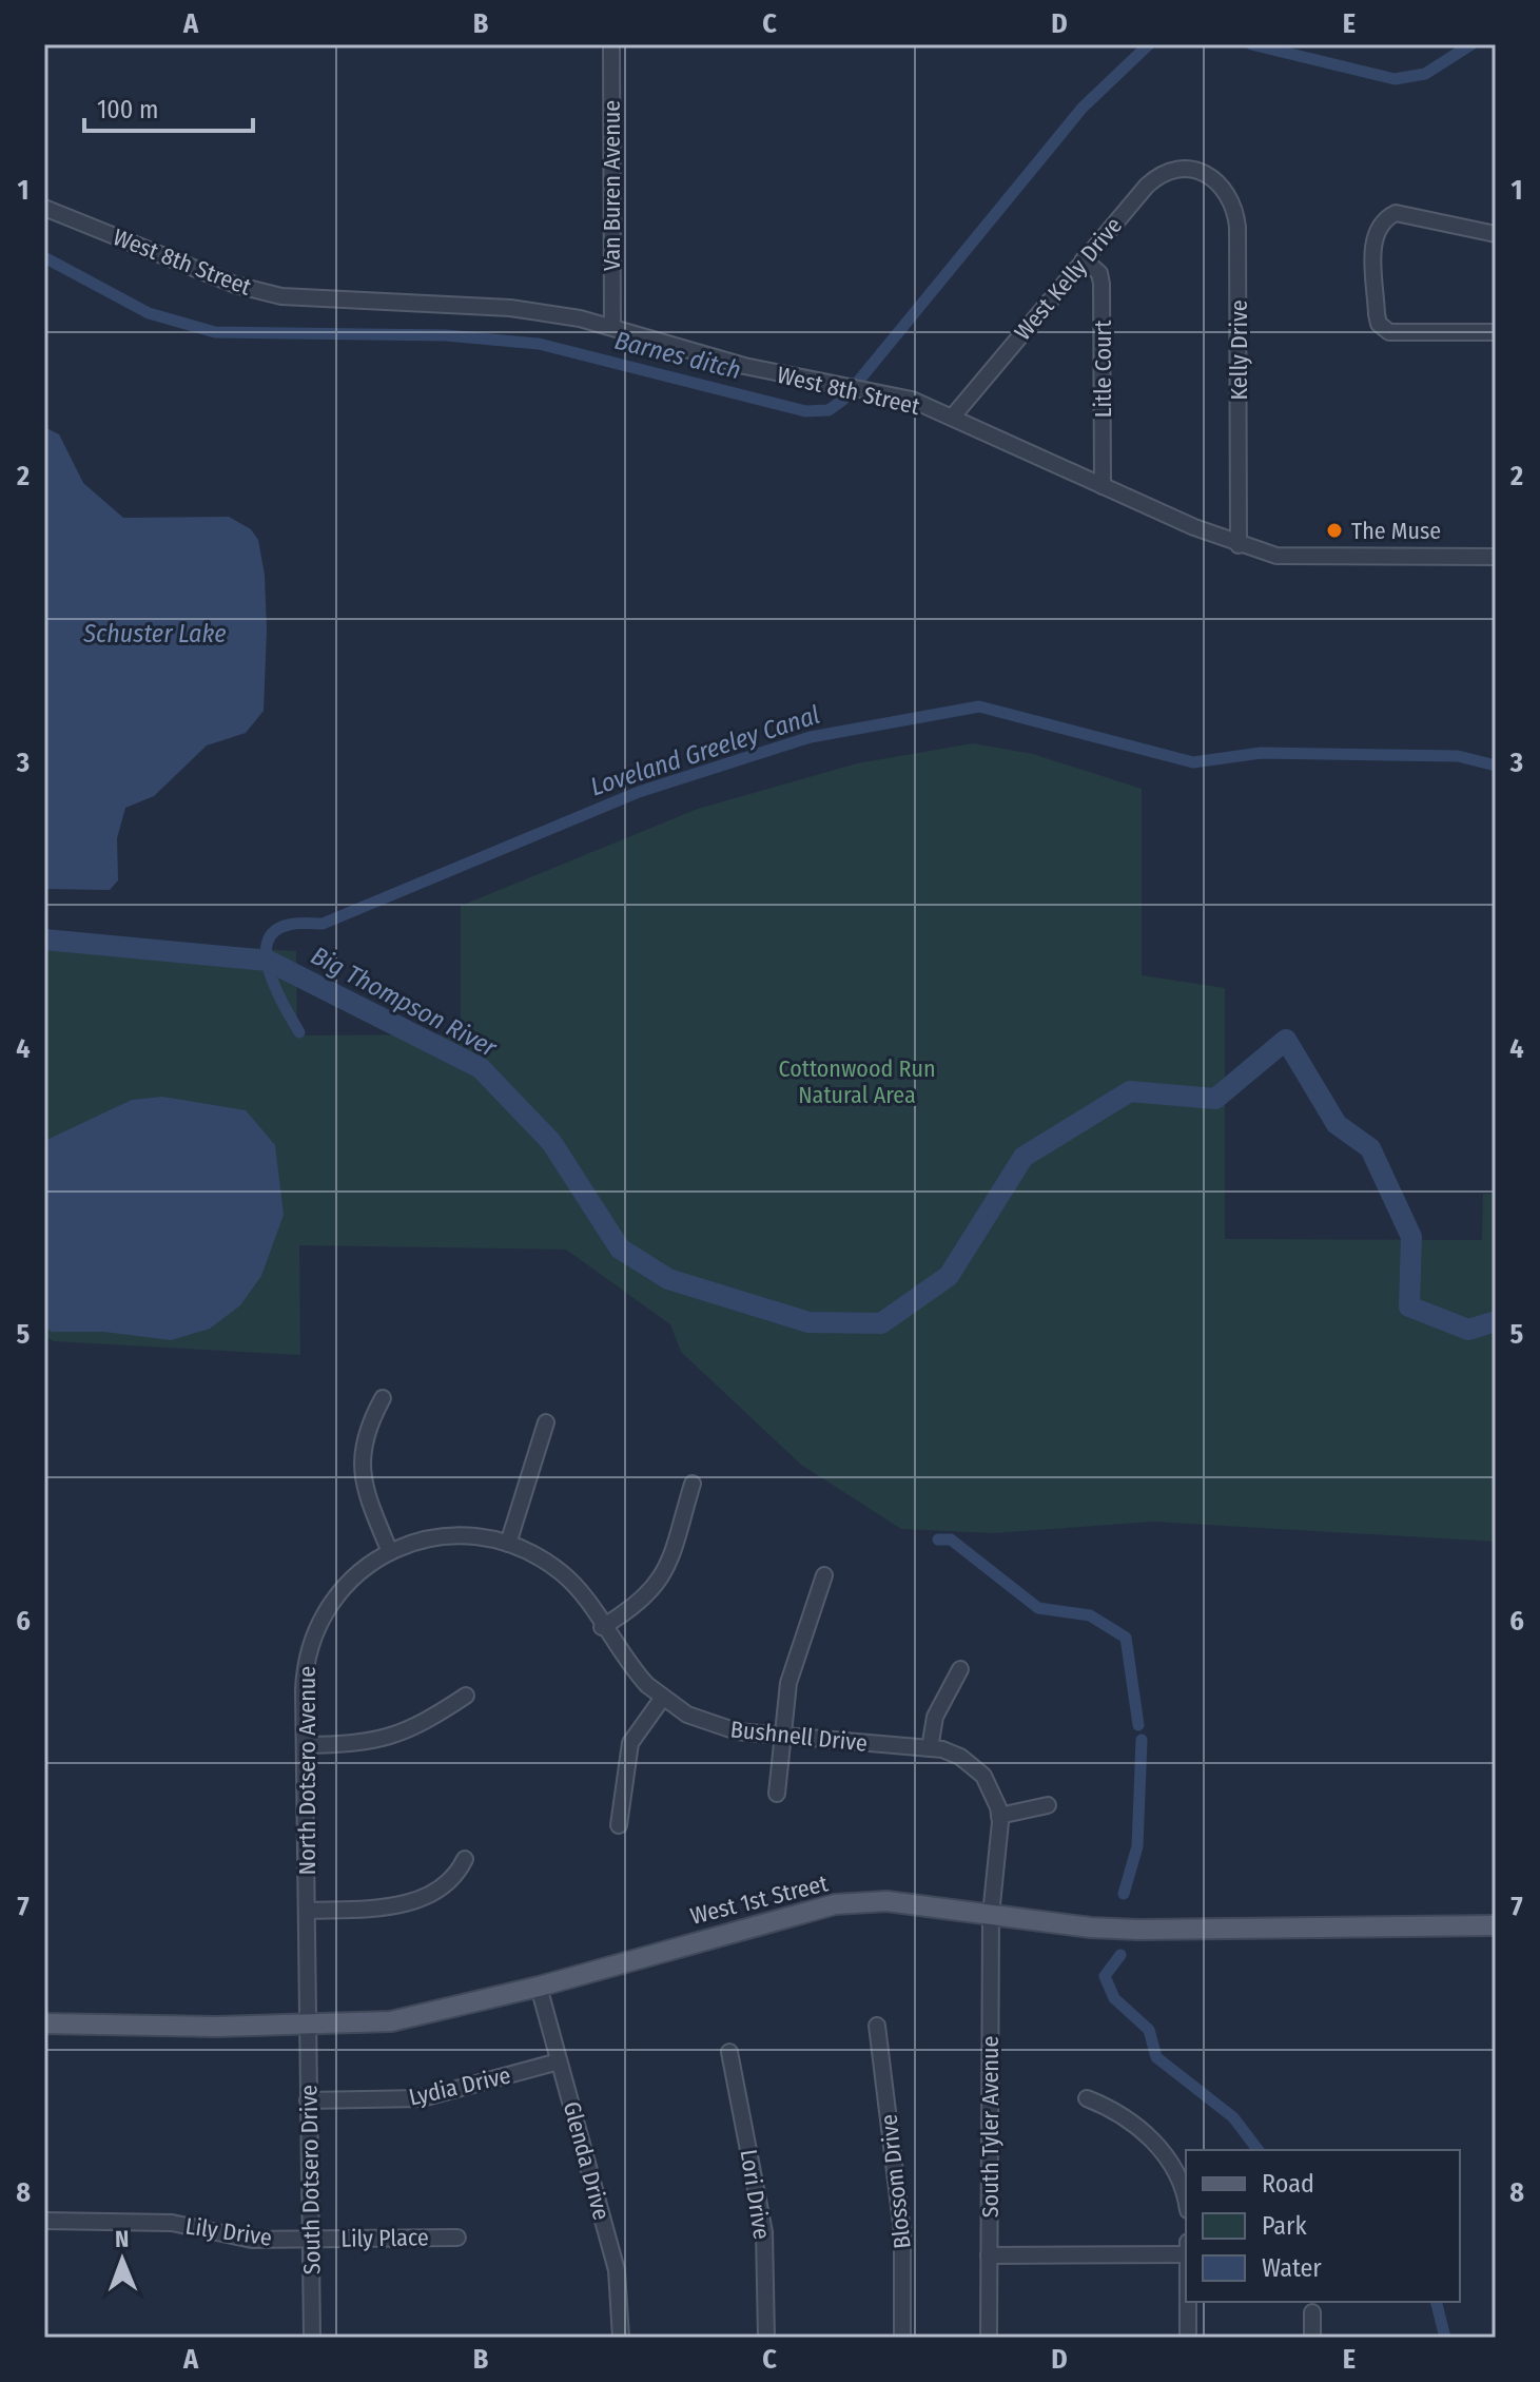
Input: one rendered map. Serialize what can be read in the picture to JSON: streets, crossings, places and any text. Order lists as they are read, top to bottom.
{
  "streets": {
    "main road": ["West 1st Street"],
    "street": [
      "Van Buren Avenue",
      "West 8th Street",
      "West Kelly Drive",
      "Kelly Drive",
      "Litle Court",
      "Bushnell Drive",
      "North Dotsero Avenue",
      "Lydia Drive",
      "South Tyler Avenue",
      "Glenda Drive",
      "South Dotsero Drive",
      "Blossom Drive",
      "Lori Drive",
      "Lily Drive",
      "Lily Place"
    ]
  },
  "crossings": [
    ["Van Buren Avenue", "West 8th Street"],
    ["West 8th Street", "West Kelly Drive"],
    ["West 8th Street", "Kelly Drive"],
    ["West 8th Street", "Litle Court"],
    ["West Kelly Drive", "Kelly Drive"],
    ["West Kelly Drive", "Litle Court"],
    ["Bushnell Drive", "North Dotsero Avenue"],
    ["Bushnell Drive", "West 1st Street"],
    ["Bushnell Drive", "South Tyler Avenue"],
    ["North Dotsero Avenue", "West 1st Street"],
    ["North Dotsero Avenue", "South Dotsero Drive"],
    ["West 1st Street", "South Tyler Avenue"],
    ["West 1st Street", "Glenda Drive"],
    ["West 1st Street", "South Dotsero Drive"],
    ["Lydia Drive", "Glenda Drive"],
    ["Lydia Drive", "South Dotsero Drive"],
    ["South Dotsero Drive", "Lily Drive"],
    ["South Dotsero Drive", "Lily Place"],
    ["Lily Drive", "Lily Place"]
  ],
  "water": [
    "Barnes ditch",
    "Schuster Lake",
    "Loveland Greeley Canal",
    "Big Thompson River"
  ],
  "parks": ["Cottonwood Run Natural Area"],
  "places": ["The Muse"],
  "legend": ["Road", "Park", "Water"],
  "scale_bar": "100 m",
  "north": "top",
  "grid": {
    "columns": [
      "A",
      "B",
      "C",
      "D",
      "E"
    ],
    "rows": [
      "1",
      "2",
      "3",
      "4",
      "5",
      "6",
      "7",
      "8"
    ]
  }
}
